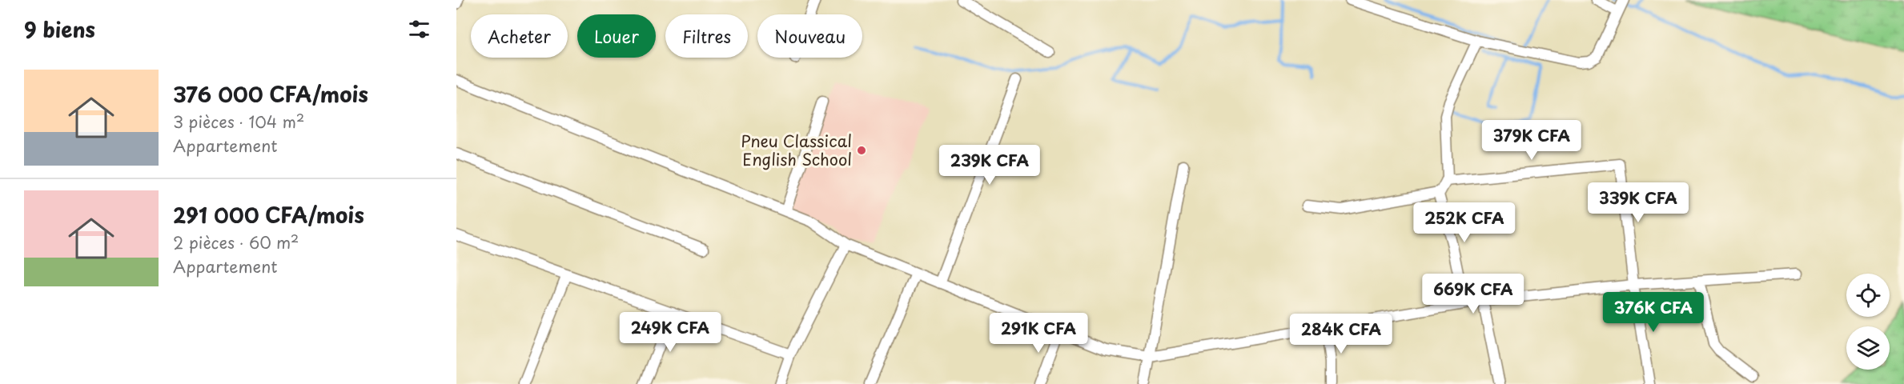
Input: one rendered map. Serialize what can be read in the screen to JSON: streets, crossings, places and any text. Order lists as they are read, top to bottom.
{
  "places": ["Pneu Classical English School"],
  "page": {
    "heading": "9 biens",
    "chip": [
      "Acheter",
      "Louer",
      "Filtres",
      "Nouveau"
    ],
    "list": [
      {
        "name": "376 000 CFA/mois",
        "note": "3 pièces · 104 m² · Appartement"
      },
      {
        "name": "291 000 CFA/mois",
        "note": "2 pièces · 60 m² · Appartement"
      }
    ],
    "price": [
      "379K CFA",
      "239K CFA",
      "339K CFA",
      "252K CFA",
      "669K CFA",
      "376K CFA",
      "249K CFA",
      "291K CFA",
      "284K CFA"
    ]
  }
}
